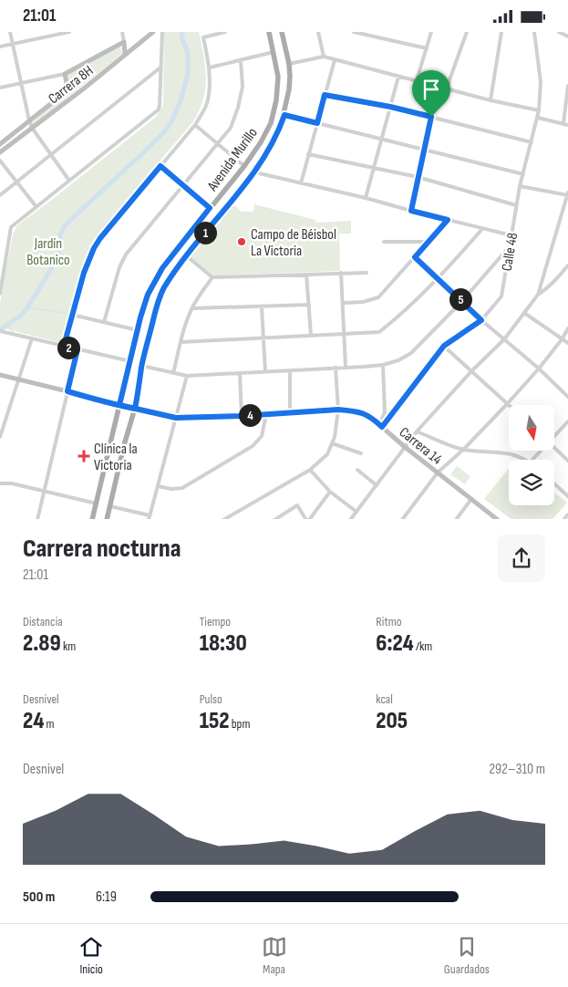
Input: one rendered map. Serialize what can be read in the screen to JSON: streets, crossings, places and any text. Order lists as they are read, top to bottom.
{
  "streets": {
    "main road": ["Avenida Murillo"],
    "street": ["Carrera 8H", "Calle 48", "Carrera 14"]
  },
  "crossings": [
    ["Avenida Murillo", "Carrera 14"],
    ["Calle 48", "Carrera 14"]
  ],
  "parks": ["Jardín Botanico"],
  "places": {
    "other": ["Campo de Béisbol La Victoria"],
    "health": ["Clínica la Victoria"]
  },
  "north": "bottom",
  "page": {
    "status": "21:01",
    "pins": [
      "1",
      "5",
      "2",
      "4"
    ],
    "heading": ["Carrera nocturna", "21:01"],
    "stats": [
      ["Distancia", "2.89 km"],
      ["Tiempo", "18:30"],
      ["Ritmo", "6:24 /km"],
      ["Desnivel", "24 m"],
      ["Pulso", "152 bpm"],
      ["kcal", "205"]
    ],
    "chart": ["Desnivel", "292–310 m"],
    "list": [
      {
        "name": "500 m",
        "note": "6:19"
      }
    ],
    "tabs": ["Inicio", "Mapa", "Guardados"]
  }
}
